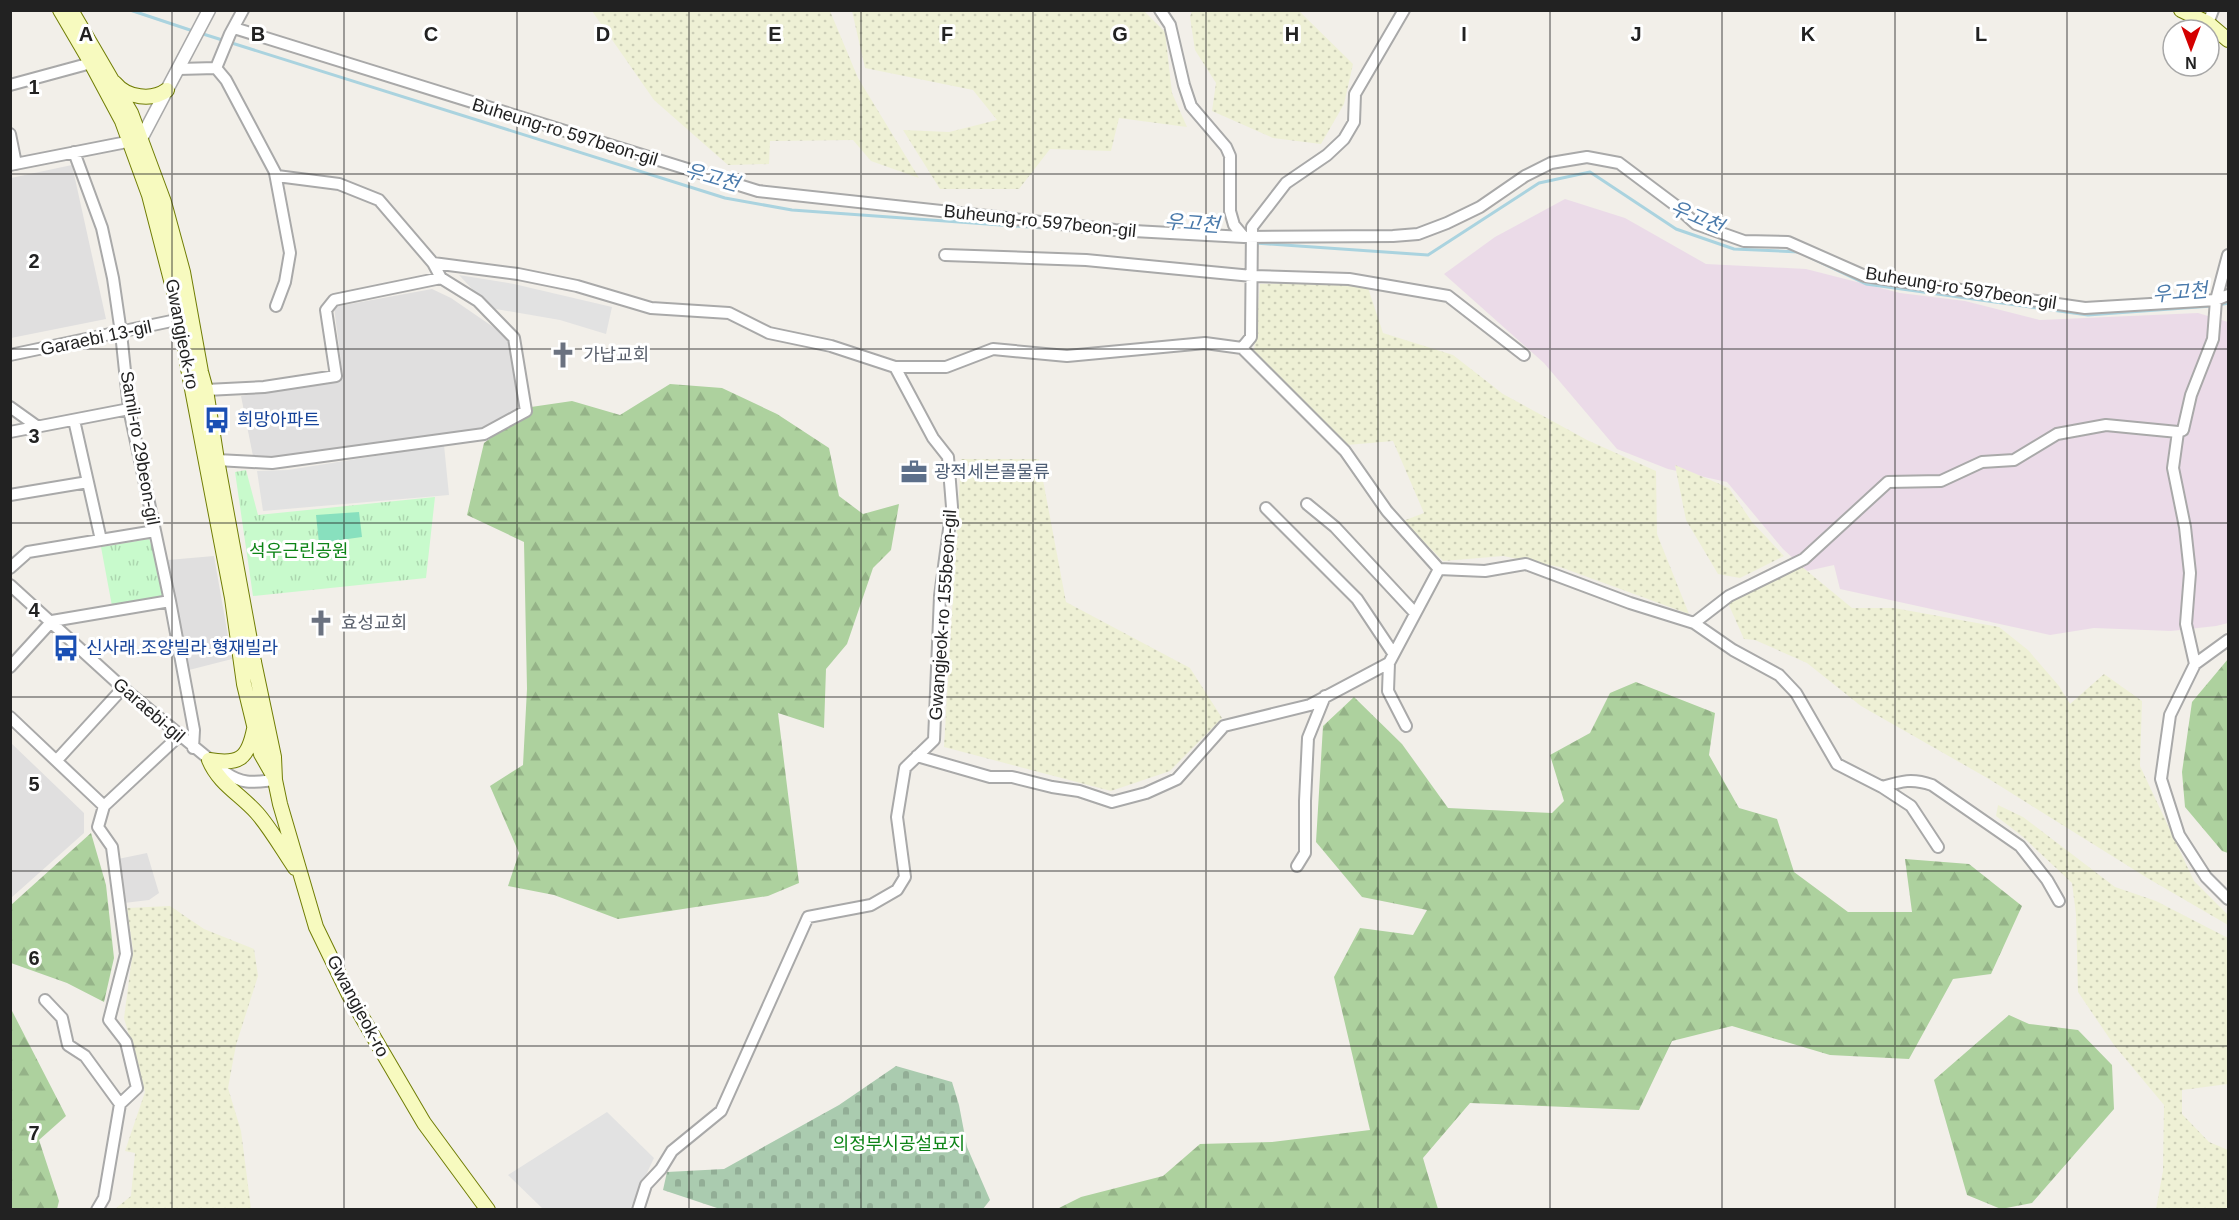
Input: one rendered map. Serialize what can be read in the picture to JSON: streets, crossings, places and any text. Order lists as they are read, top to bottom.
{
  "streets": {
    "main road": ["Gwangjeok-ro"],
    "street": [
      "Buheung-ro 597beon-gil",
      "Garaebi 13-gil",
      "Samil-ro 29beon-gil",
      "Gwangjeok-ro 155beon-gil",
      "Garaebi-gil"
    ]
  },
  "crossings": [
    ["Gwangjeok-ro", "Garaebi 13-gil"],
    ["Gwangjeok-ro", "Garaebi-gil"],
    ["Garaebi 13-gil", "Samil-ro 29beon-gil"],
    ["Samil-ro 29beon-gil", "Garaebi-gil"]
  ],
  "water": ["우고천"],
  "parks": ["석우근린공원", "의정부시공설묘지"],
  "places": {
    "church": ["가납교회", "효성교회"],
    "bus stop": ["희망아파트", "신사래.조양빌라.형재빌라"],
    "office": ["광적세븐콜물류"]
  },
  "north": "bottom",
  "grid": {
    "columns": [
      "A",
      "B",
      "C",
      "D",
      "E",
      "F",
      "G",
      "H",
      "I",
      "J",
      "K",
      "L"
    ],
    "rows": [
      "1",
      "2",
      "3",
      "4",
      "5",
      "6",
      "7"
    ]
  }
}
